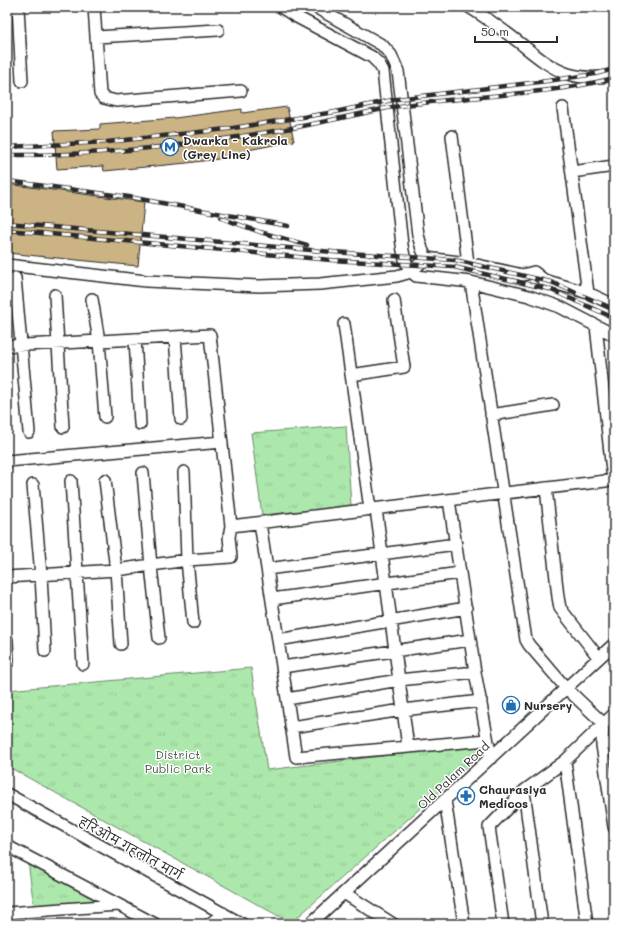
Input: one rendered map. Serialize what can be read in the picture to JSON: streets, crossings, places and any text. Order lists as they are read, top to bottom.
{
  "streets": {
    "street": ["Old Palam Road", "हरिओम गहलोत मार्ग"]
  },
  "parks": ["District Public Park"],
  "places": {
    "metro station": ["Dwarka - Kakrola (Grey Line)"],
    "shop": ["Nursery"],
    "pharmacy": ["Chaurasiya Medicos"]
  },
  "scale_bar": "50 m"
}
